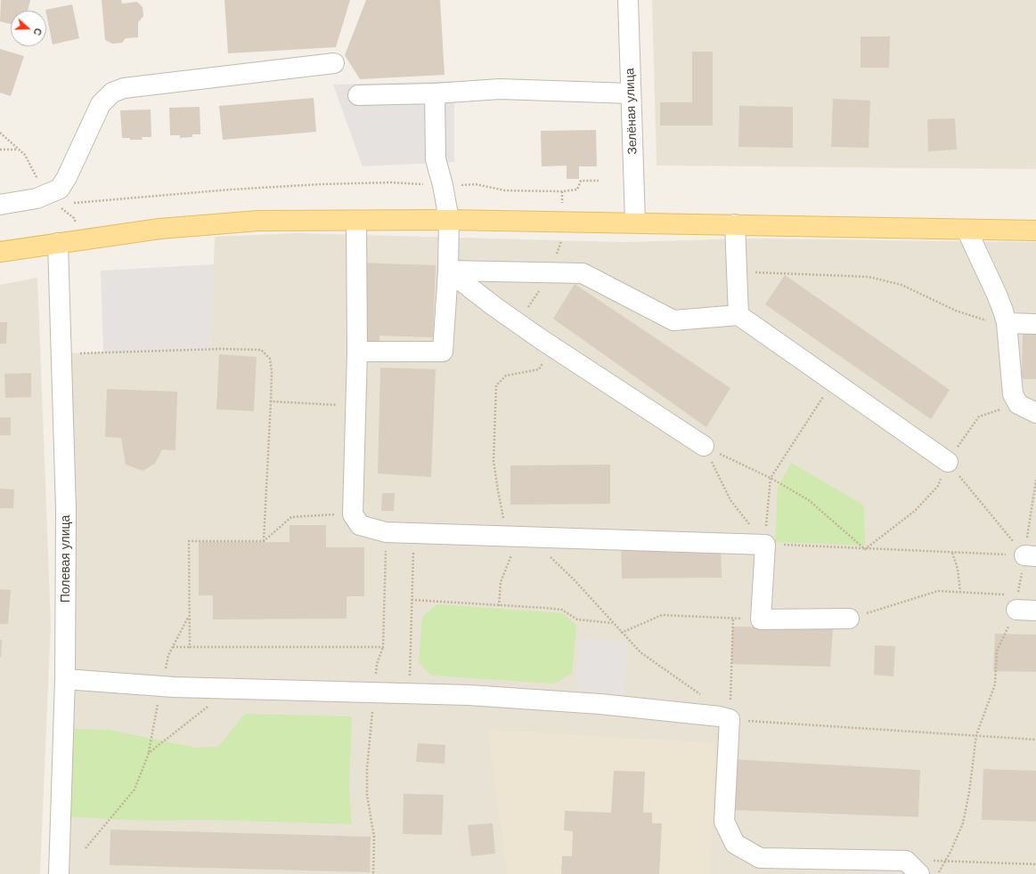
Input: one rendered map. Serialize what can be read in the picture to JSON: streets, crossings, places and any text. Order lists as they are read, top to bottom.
{
  "streets": {
    "street": ["Зелёная улица", "Полевая улица"]
  },
  "north": "right"
}
